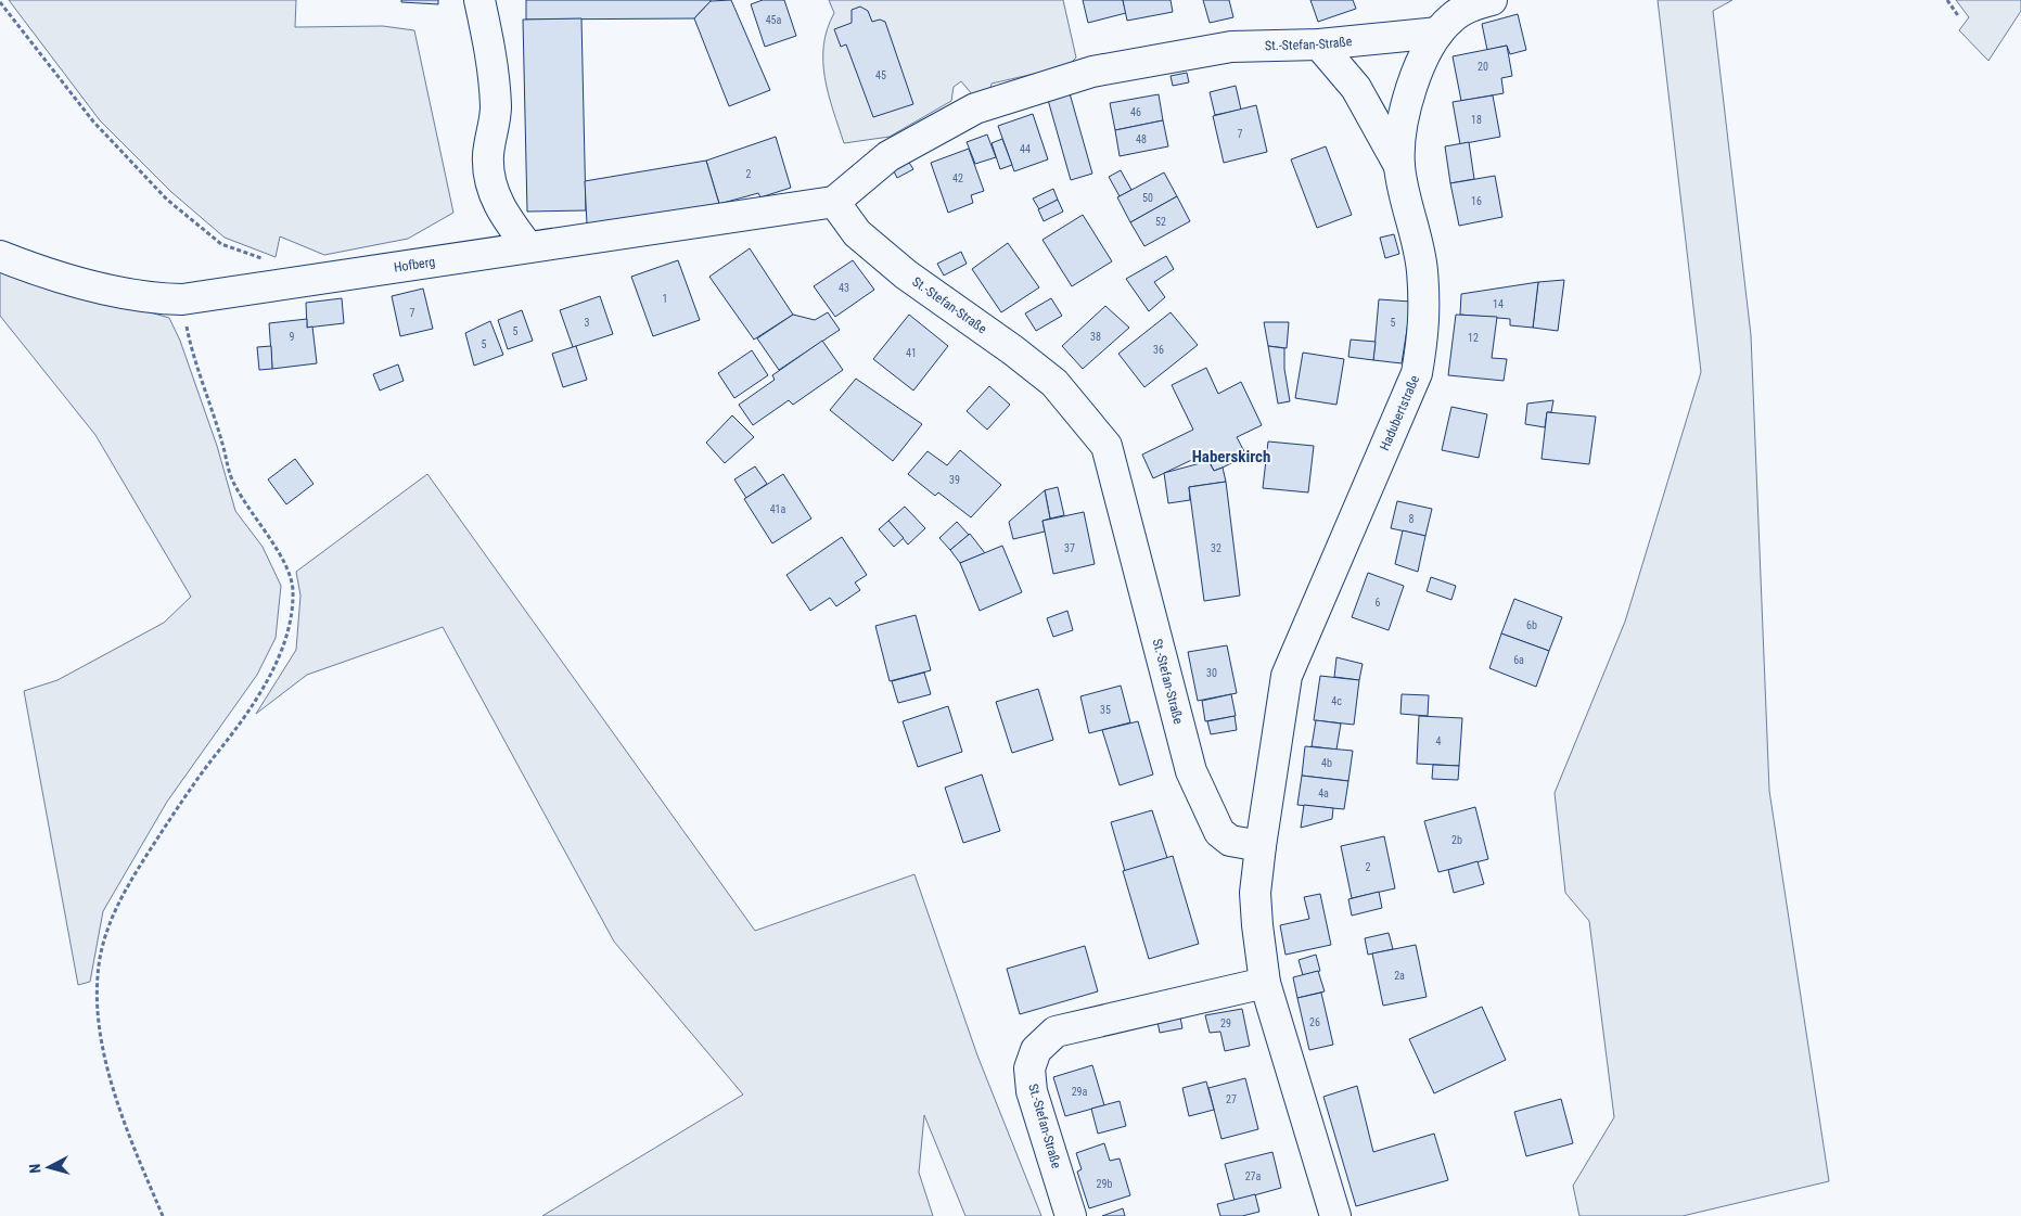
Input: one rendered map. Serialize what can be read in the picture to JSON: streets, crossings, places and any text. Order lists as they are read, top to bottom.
{
  "streets": {
    "street": ["St.-Stefan-Straße", "Hofberg", "Hadubertstraße"]
  },
  "crossings": [
    ["St.-Stefan-Straße", "Hofberg"],
    ["St.-Stefan-Straße", "Hadubertstraße"]
  ],
  "districts": ["Haberskirch"],
  "house_numbers": [
    "45a",
    "20",
    "45",
    "46",
    "18",
    "7",
    "48",
    "44",
    "2",
    "42",
    "50",
    "16",
    "52",
    "43",
    "1",
    "14",
    "7",
    "3",
    "5",
    "5",
    "9",
    "38",
    "12",
    "5",
    "36",
    "41",
    "39",
    "41a",
    "8",
    "37",
    "32",
    "6",
    "6b",
    "6a",
    "30",
    "4c",
    "35",
    "4",
    "4b",
    "4a",
    "2b",
    "2",
    "2a",
    "26",
    "29",
    "29a",
    "27",
    "27a",
    "29b"
  ],
  "north": "left"
}
